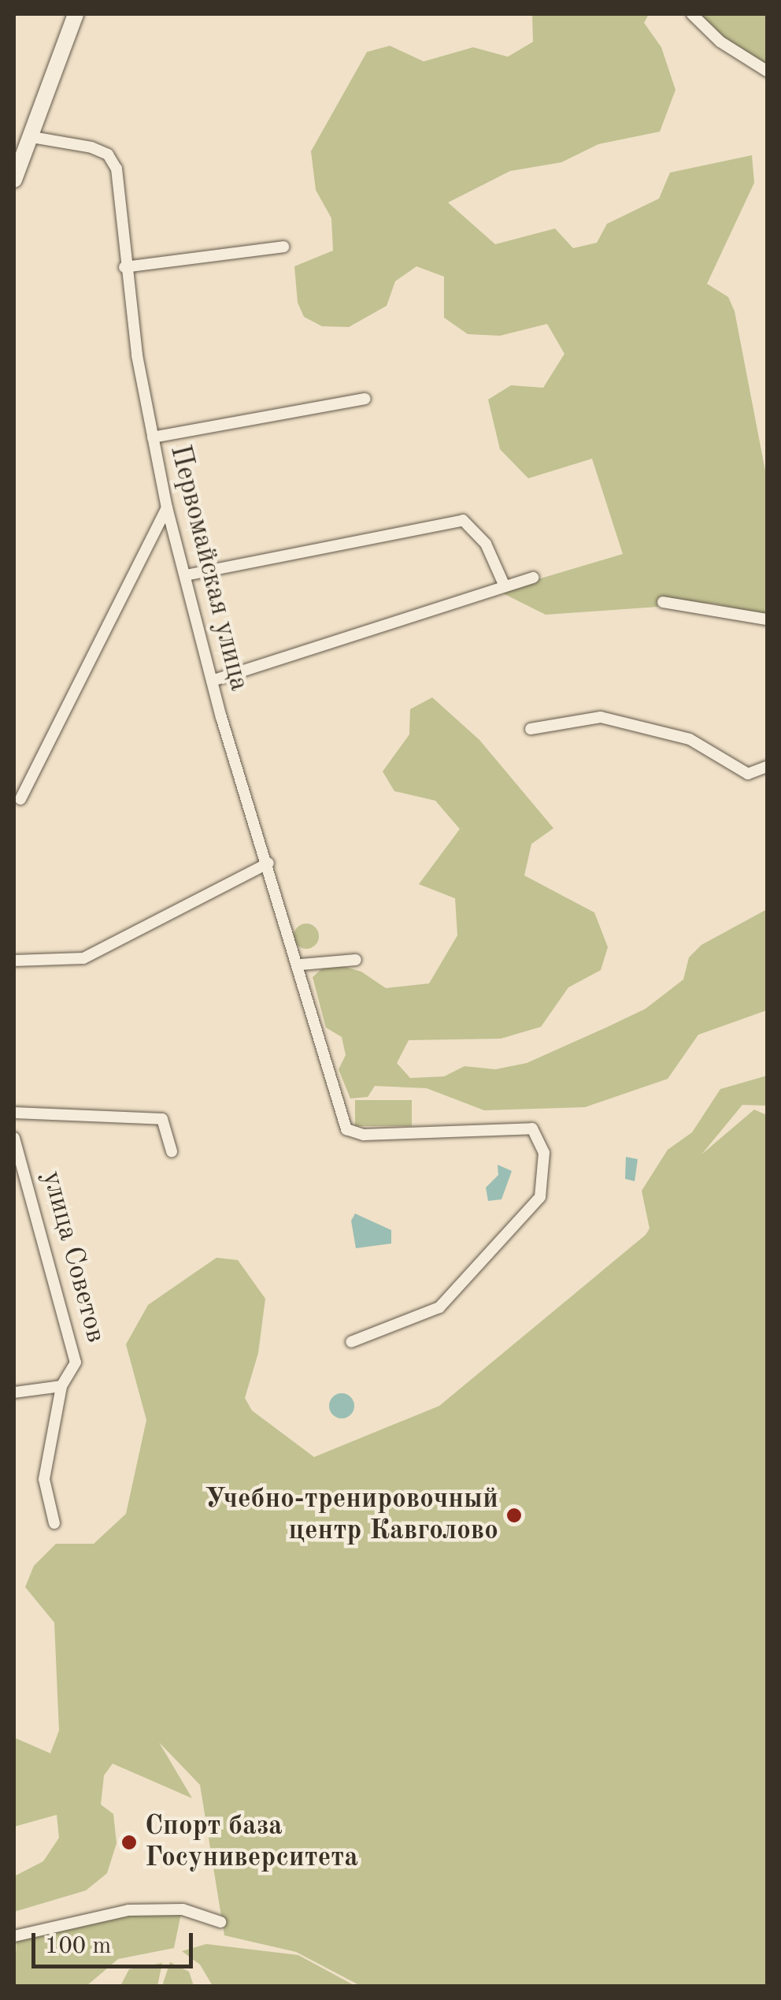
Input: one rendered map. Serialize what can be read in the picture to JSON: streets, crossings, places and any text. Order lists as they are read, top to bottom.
{
  "streets": {
    "street": ["Первомайская улица", "улица Советов"]
  },
  "places": ["Учебно-тренировочный центр Кавголово", "Спорт база Госуниверситета"],
  "scale_bar": "100 m"
}
